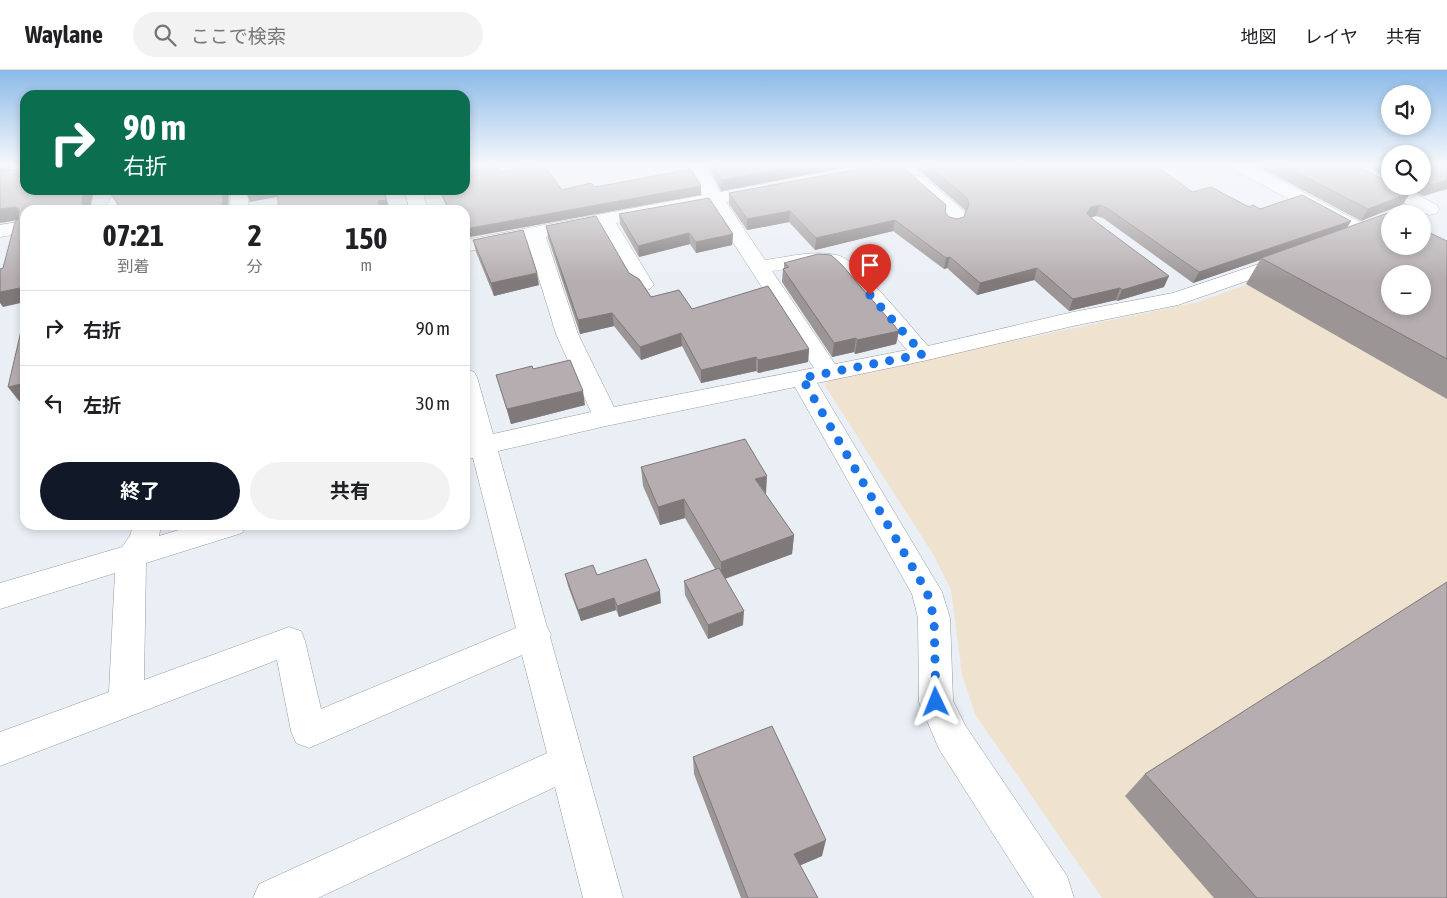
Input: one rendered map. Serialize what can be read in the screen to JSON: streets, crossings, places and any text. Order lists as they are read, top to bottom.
{
  "page": {
    "header": "Waylane",
    "search": "ここで検索",
    "nav": ["地図", "レイヤ", "共有"],
    "map_buttons": ["+", "−"],
    "turn": ["90 m", "右折"],
    "eta": [
      "07:21",
      "到着",
      "2",
      "分",
      "150",
      "m"
    ],
    "list": [
      {
        "name": "右折",
        "value": "90 m"
      },
      {
        "name": "左折",
        "value": "30 m"
      }
    ],
    "buttons": ["終了", "共有"]
  }
}
